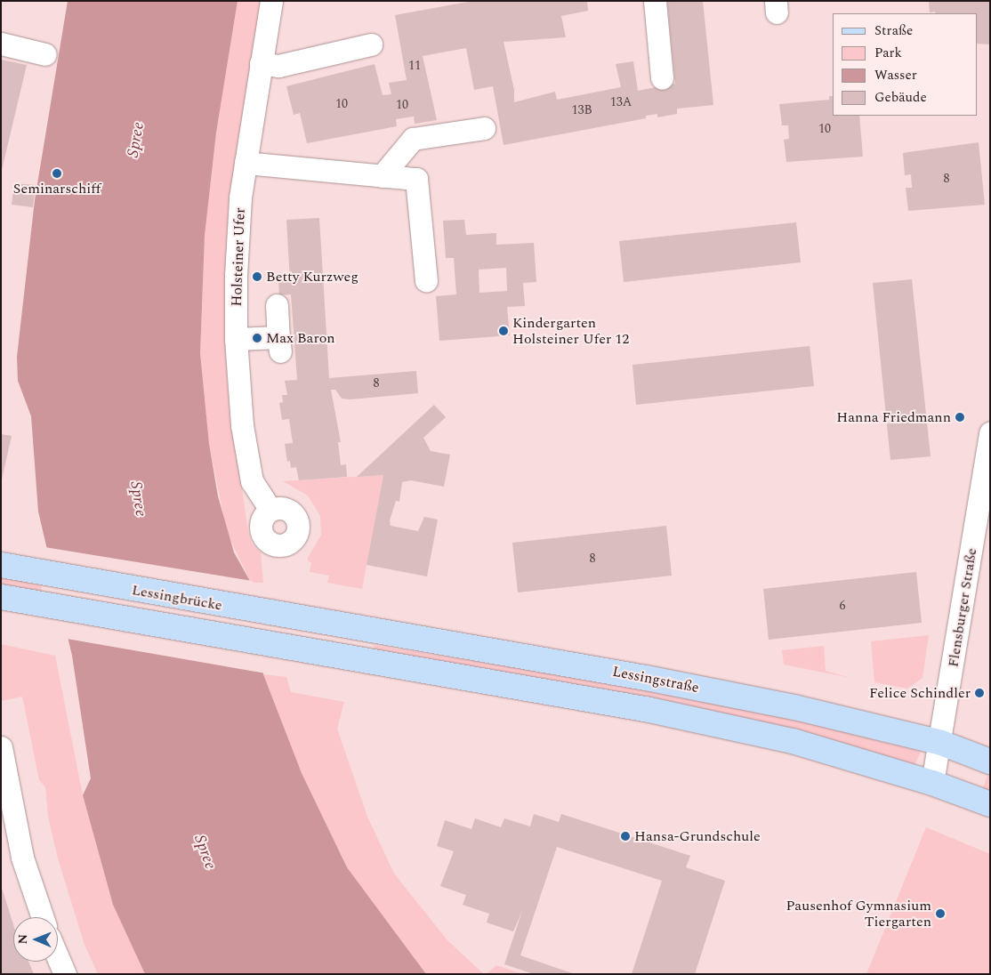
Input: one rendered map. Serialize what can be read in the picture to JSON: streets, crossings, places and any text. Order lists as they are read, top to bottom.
{
  "streets": {
    "main road": ["Lessingbrücke", "Lessingstraße"],
    "street": ["Holsteiner Ufer", "Flensburger Straße"]
  },
  "crossings": [
    ["Lessingbrücke", "Flensburger Straße"],
    ["Lessingbrücke", "Lessingstraße"],
    ["Flensburger Straße", "Lessingstraße"]
  ],
  "water": ["Spree"],
  "places": [
    "Seminarschiff",
    "Betty Kurzweg",
    "Kindergarten Holsteiner Ufer 12",
    "Max Baron",
    "Hanna Friedmann",
    "Felice Schindler",
    "Hansa-Grundschule",
    "Pausenhof Gymnasium Tiergarten"
  ],
  "house_numbers": [
    "11",
    "13A",
    "10",
    "10",
    "13B",
    "10",
    "8",
    "8",
    "8",
    "6"
  ],
  "legend": [
    "Straße",
    "Park",
    "Wasser",
    "Gebäude"
  ],
  "north": "left"
}
